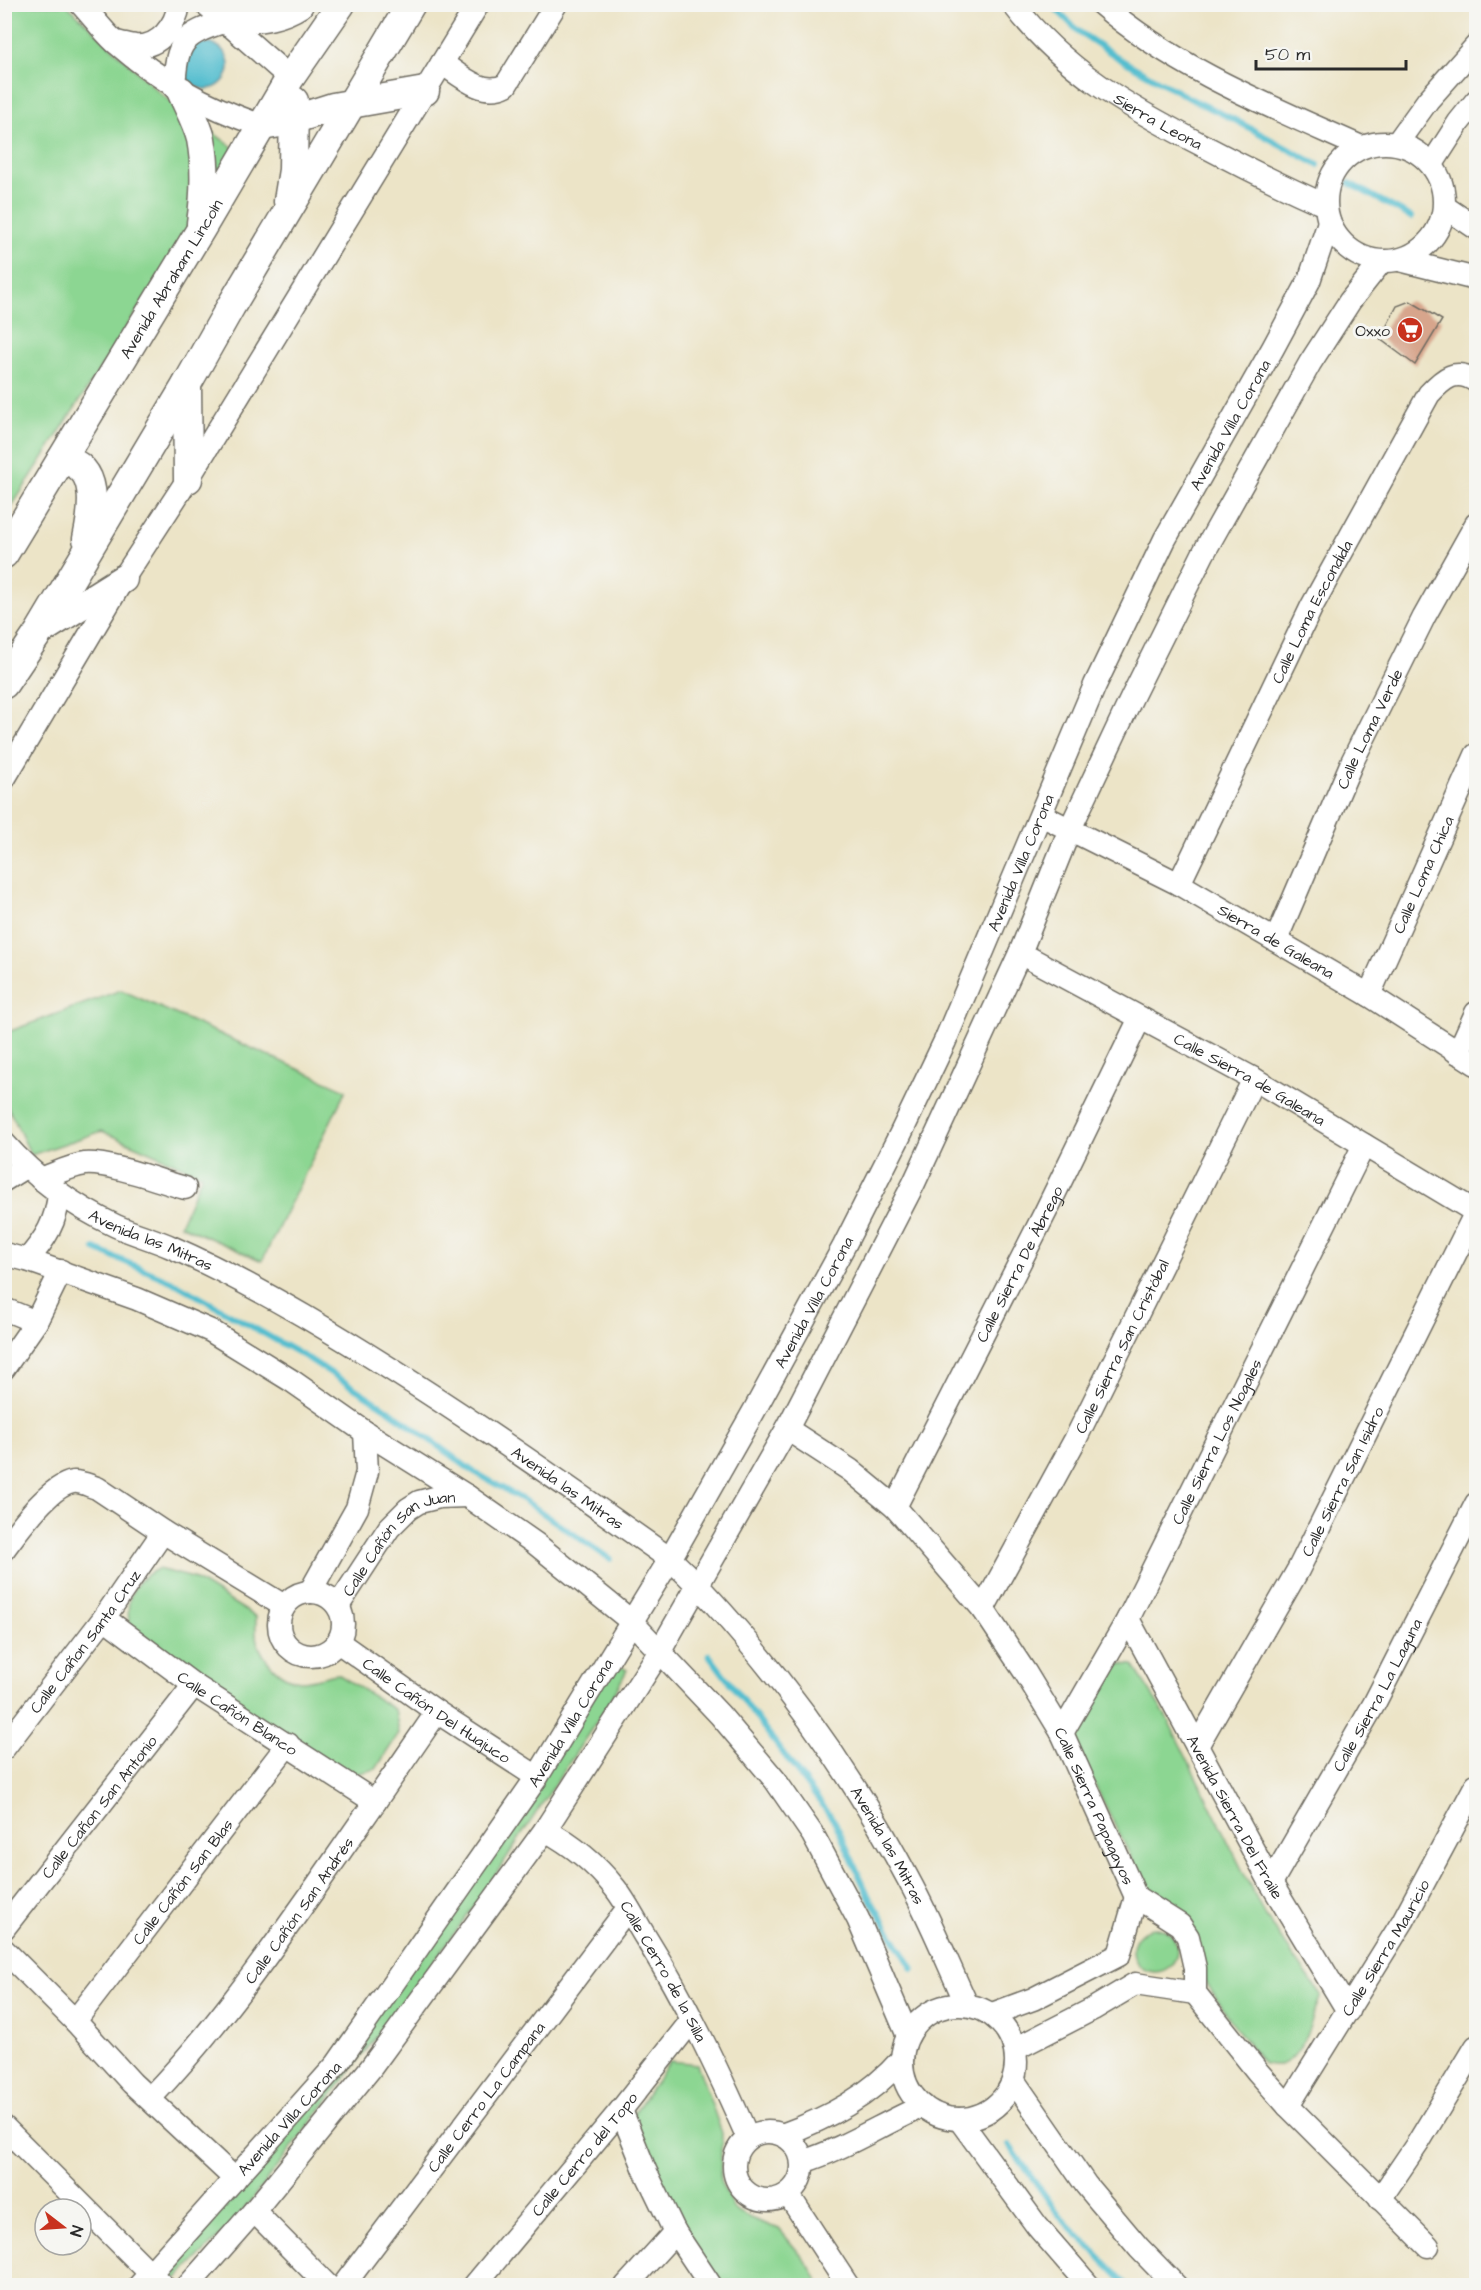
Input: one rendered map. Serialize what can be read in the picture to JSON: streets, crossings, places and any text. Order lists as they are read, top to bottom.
{
  "streets": {
    "main road": ["Avenida Abraham Lincoln"],
    "street": [
      "Sierra Leona",
      "Avenida Villa Corona",
      "Calle Loma Escondida",
      "Calle Loma Verde",
      "Calle Loma Chica",
      "Sierra de Galeana",
      "Calle Sierra de Galeana",
      "Avenida las Mitras",
      "Calle Sierra De Ábrego",
      "Calle Sierra San Cristóbal",
      "Calle Sierra Los Nogales",
      "Calle Sierra San Isidro",
      "Calle Cañón San Juan",
      "Calle Cañon Santa Cruz",
      "Calle Sierra La Laguna",
      "Calle Cañón Del Huajuco",
      "Calle Cañón Blanco",
      "Calle Cañon San Antonio",
      "Calle Sierra Papagayos",
      "Avenida Sierra Del Fraile",
      "Calle Cañón San Blas",
      "Calle Cañón San Andrés",
      "Calle Sierra Mauricio",
      "Calle Cerro de la Silla",
      "Calle Cerro La Campana",
      "Calle Cerro del Topo"
    ]
  },
  "crossings": [
    ["Sierra Leona", "Avenida Villa Corona"],
    ["Avenida Villa Corona", "Sierra de Galeana"],
    ["Avenida Villa Corona", "Calle Sierra de Galeana"],
    ["Avenida Villa Corona", "Avenida las Mitras"],
    ["Avenida Villa Corona", "Calle Cañón Del Huajuco"],
    ["Avenida Villa Corona", "Calle Sierra Papagayos"],
    ["Avenida Villa Corona", "Calle Cerro de la Silla"],
    ["Calle Loma Escondida", "Sierra de Galeana"],
    ["Calle Loma Verde", "Sierra de Galeana"],
    ["Calle Loma Chica", "Sierra de Galeana"],
    ["Calle Sierra de Galeana", "Calle Sierra De Ábrego"],
    ["Calle Sierra de Galeana", "Calle Sierra San Cristóbal"],
    ["Calle Sierra de Galeana", "Calle Sierra Los Nogales"],
    ["Calle Sierra de Galeana", "Calle Sierra San Isidro"],
    ["Calle Sierra De Ábrego", "Calle Sierra Papagayos"],
    ["Calle Sierra San Cristóbal", "Calle Sierra Papagayos"],
    ["Calle Sierra Los Nogales", "Calle Sierra Papagayos"],
    ["Calle Sierra Los Nogales", "Avenida Sierra Del Fraile"],
    ["Calle Sierra San Isidro", "Avenida Sierra Del Fraile"],
    ["Calle Cañón San Juan", "Calle Cañón Del Huajuco"],
    ["Calle Cañon Santa Cruz", "Calle Cañón Blanco"],
    ["Calle Sierra La Laguna", "Avenida Sierra Del Fraile"],
    ["Calle Cañón Del Huajuco", "Calle Cañón San Andrés"],
    ["Calle Cañón Blanco", "Calle Cañon San Antonio"],
    ["Calle Cañón Blanco", "Calle Cañón San Blas"],
    ["Calle Cañón Blanco", "Calle Cañón San Andrés"],
    ["Avenida Sierra Del Fraile", "Calle Sierra Mauricio"],
    ["Calle Cerro de la Silla", "Calle Cerro La Campana"],
    ["Calle Cerro de la Silla", "Calle Cerro del Topo"]
  ],
  "places": {
    "supermarket": ["Oxxo"]
  },
  "scale_bar": "50 m",
  "north": "right"
}
